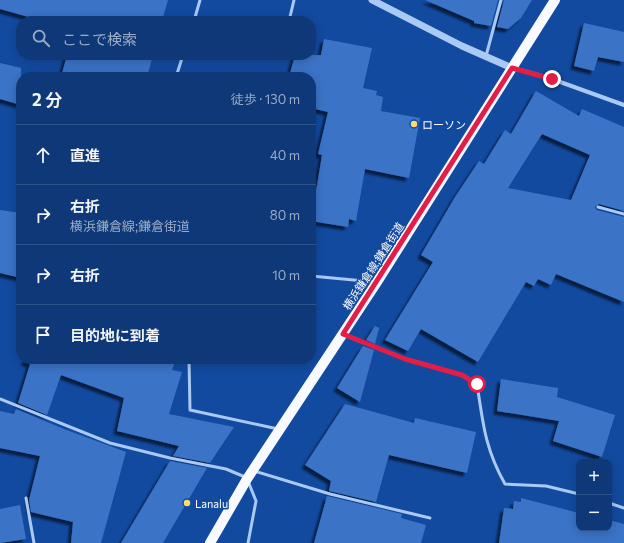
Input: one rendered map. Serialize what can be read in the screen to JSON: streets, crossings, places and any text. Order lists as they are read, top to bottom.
{
  "streets": {
    "main road": ["横浜鎌倉線;鎌倉街道"]
  },
  "places": ["ローソン", "Lanalu"],
  "page": {
    "search": "ここで検索",
    "heading": ["2 分", "徒歩 · 130 m"],
    "list": [
      ["直進", "40 m"],
      ["右折", "横浜鎌倉線;鎌倉街道", "80 m"],
      ["右折", "10 m"],
      "目的地に到着"
    ],
    "map_buttons": ["+", "−"]
  }
}
